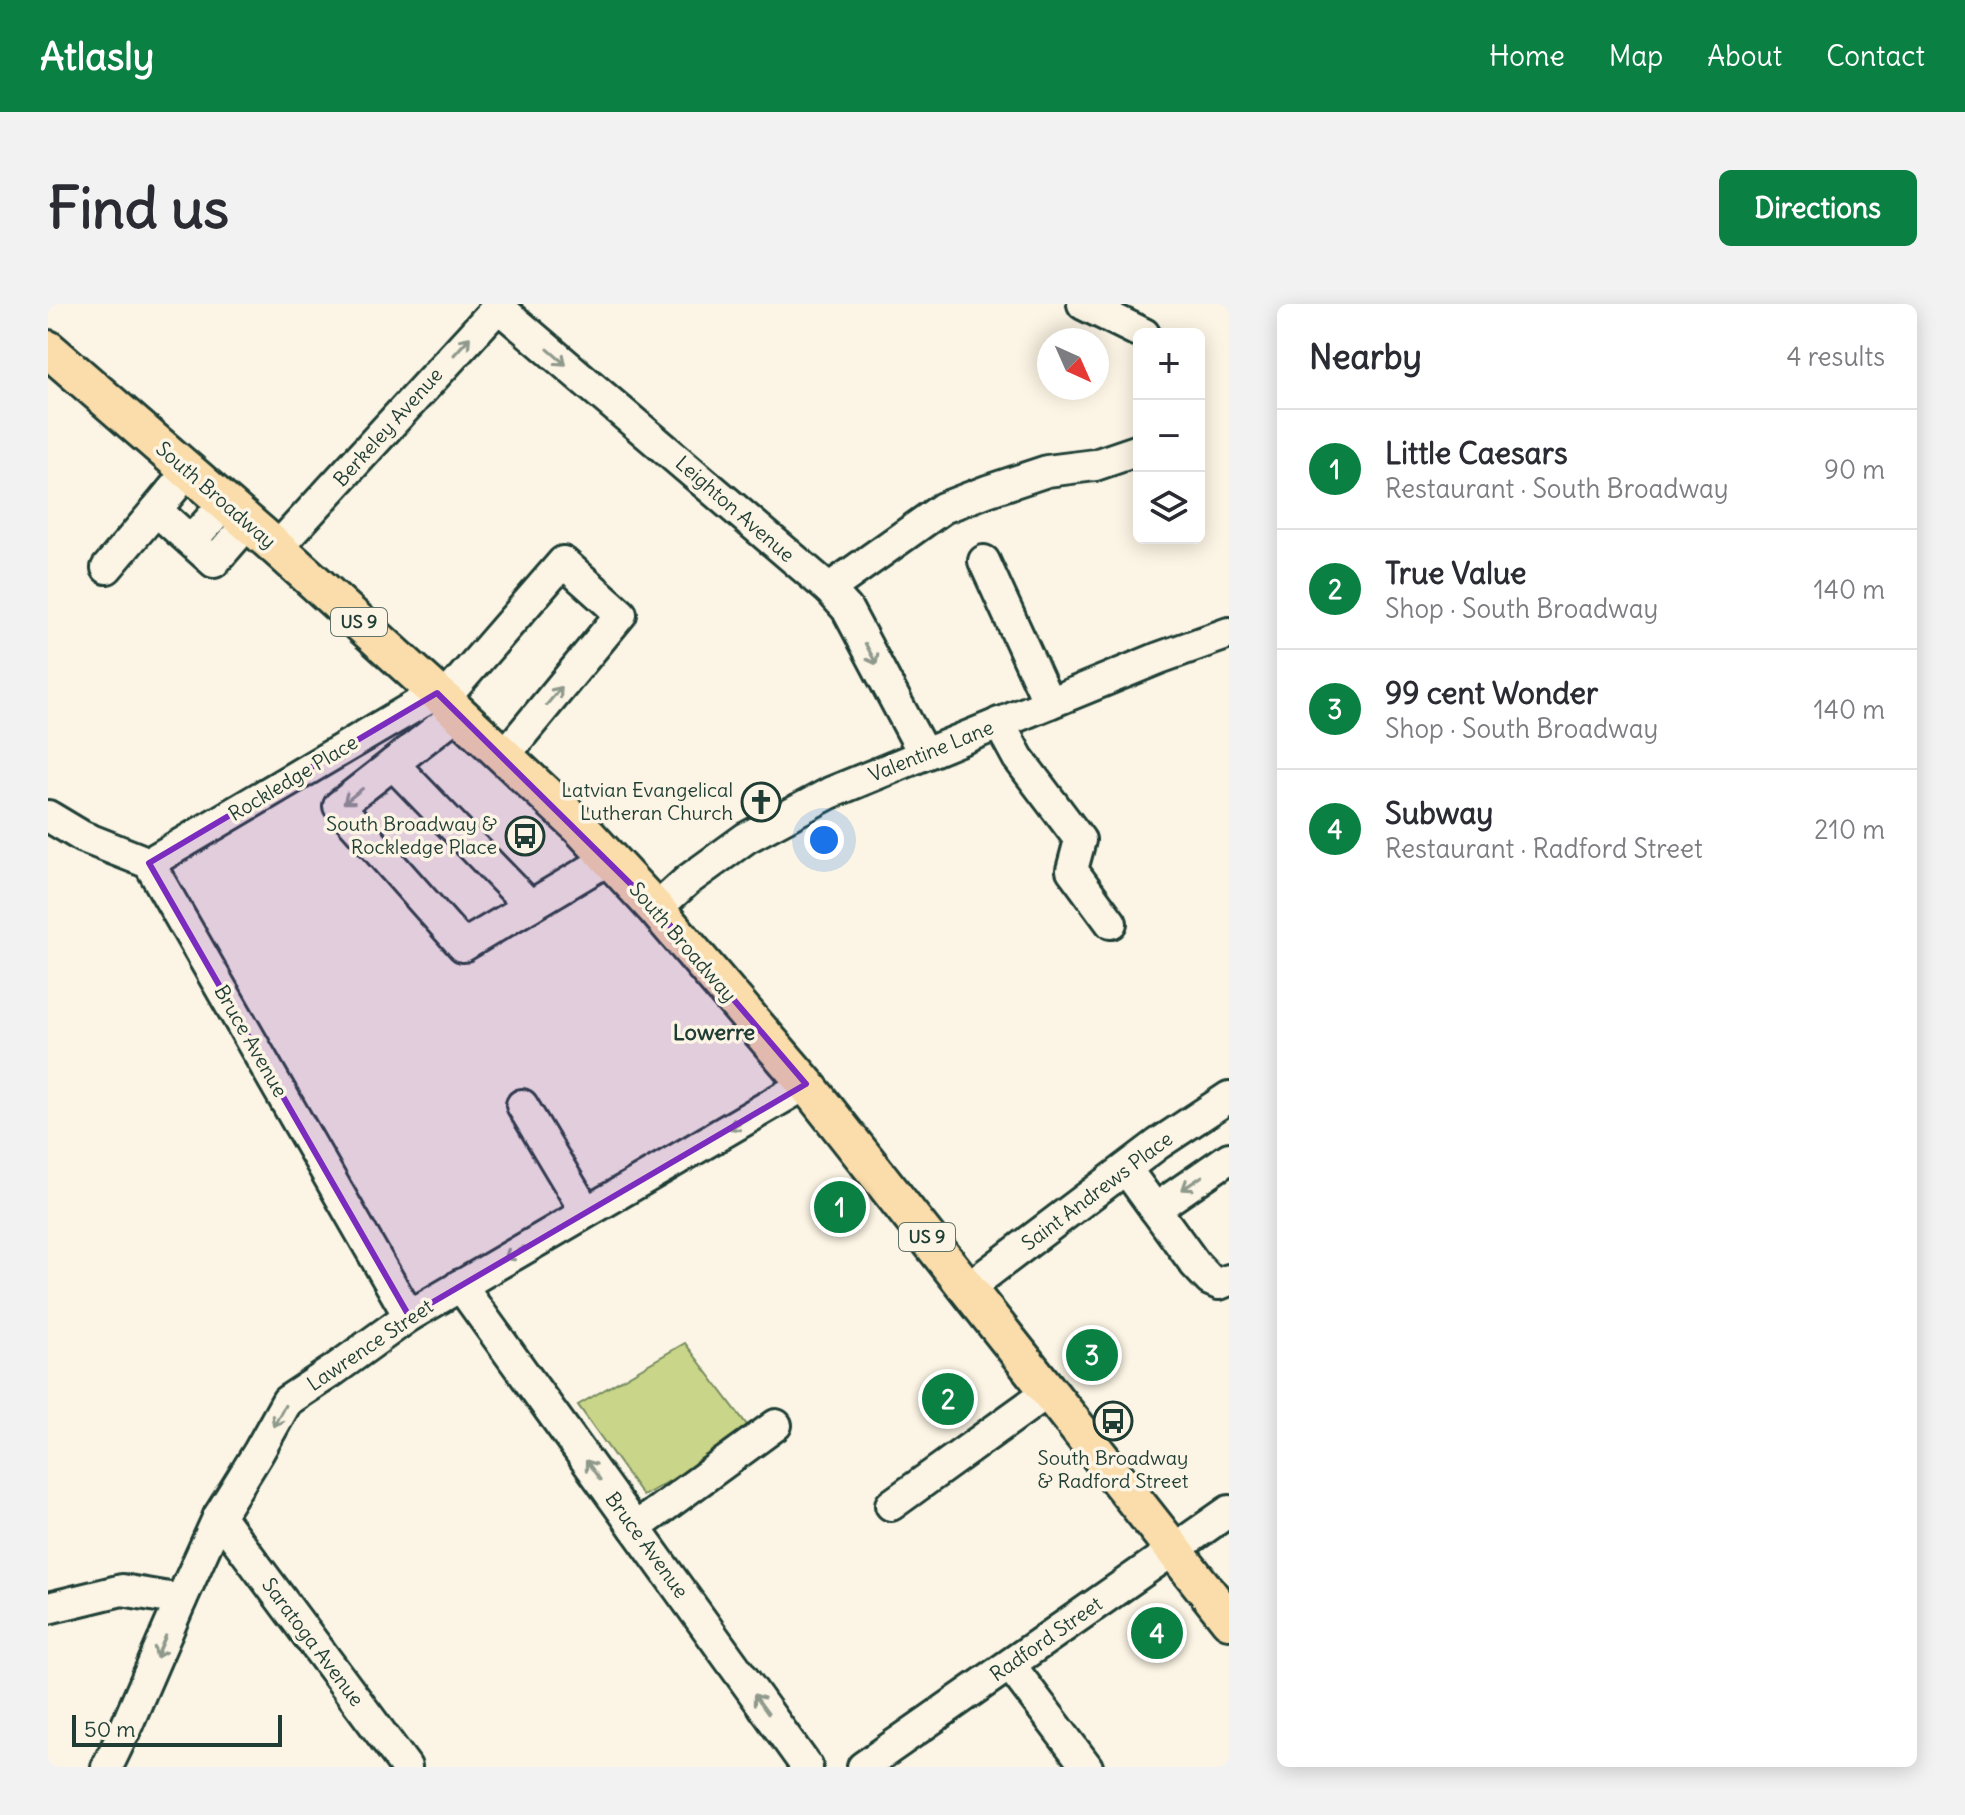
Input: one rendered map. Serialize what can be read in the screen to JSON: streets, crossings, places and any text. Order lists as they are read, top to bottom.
{
  "streets": {
    "main road": ["South Broadway", "US 9"],
    "street": [
      "Berkeley Avenue",
      "Leighton Avenue",
      "Valentine Lane",
      "Rockledge Place",
      "Bruce Avenue",
      "Saint Andrews Place",
      "Lawrence Street",
      "Radford Street",
      "Saratoga Avenue"
    ]
  },
  "crossings": [
    ["Berkeley Avenue", "South Broadway"],
    ["Berkeley Avenue", "Leighton Avenue"],
    ["South Broadway", "Valentine Lane"],
    ["South Broadway", "Rockledge Place"],
    ["South Broadway", "Saint Andrews Place"],
    ["South Broadway", "Lawrence Street"],
    ["South Broadway", "Radford Street"],
    ["Leighton Avenue", "Valentine Lane"],
    ["Rockledge Place", "Bruce Avenue"],
    ["Bruce Avenue", "Lawrence Street"],
    ["Lawrence Street", "Saratoga Avenue"]
  ],
  "one_way": [
    "Berkeley Avenue",
    "Leighton Avenue",
    "Bruce Avenue",
    "Lawrence Street"
  ],
  "districts": ["Lowerre"],
  "places": {
    "church": ["Latvian Evangelical Lutheran Church"],
    "bus stop": ["South Broadway & Rockledge Place", "South Broadway & Radford Street"]
  },
  "scale_bar": "50 m",
  "north": "bottom right",
  "page": {
    "header": "Atlasly",
    "nav": [
      "Home",
      "Map",
      "About",
      "Contact"
    ],
    "buttons": "Directions",
    "title": "Find us",
    "heading": ["Nearby", "4 results"],
    "map_buttons": ["+", "−"],
    "list": [
      {
        "mark": "1",
        "name": "Little Caesars",
        "note": "Restaurant · South Broadway",
        "value": "90 m"
      },
      {
        "mark": "2",
        "name": "True Value",
        "note": "Shop · South Broadway",
        "value": "140 m"
      },
      {
        "mark": "3",
        "name": "99 cent Wonder",
        "note": "Shop · South Broadway",
        "value": "140 m"
      },
      {
        "mark": "4",
        "name": "Subway",
        "note": "Restaurant · Radford Street",
        "value": "210 m"
      }
    ],
    "pins": [
      "1",
      "3",
      "2",
      "4"
    ],
    "scale": "50 m"
  }
}
